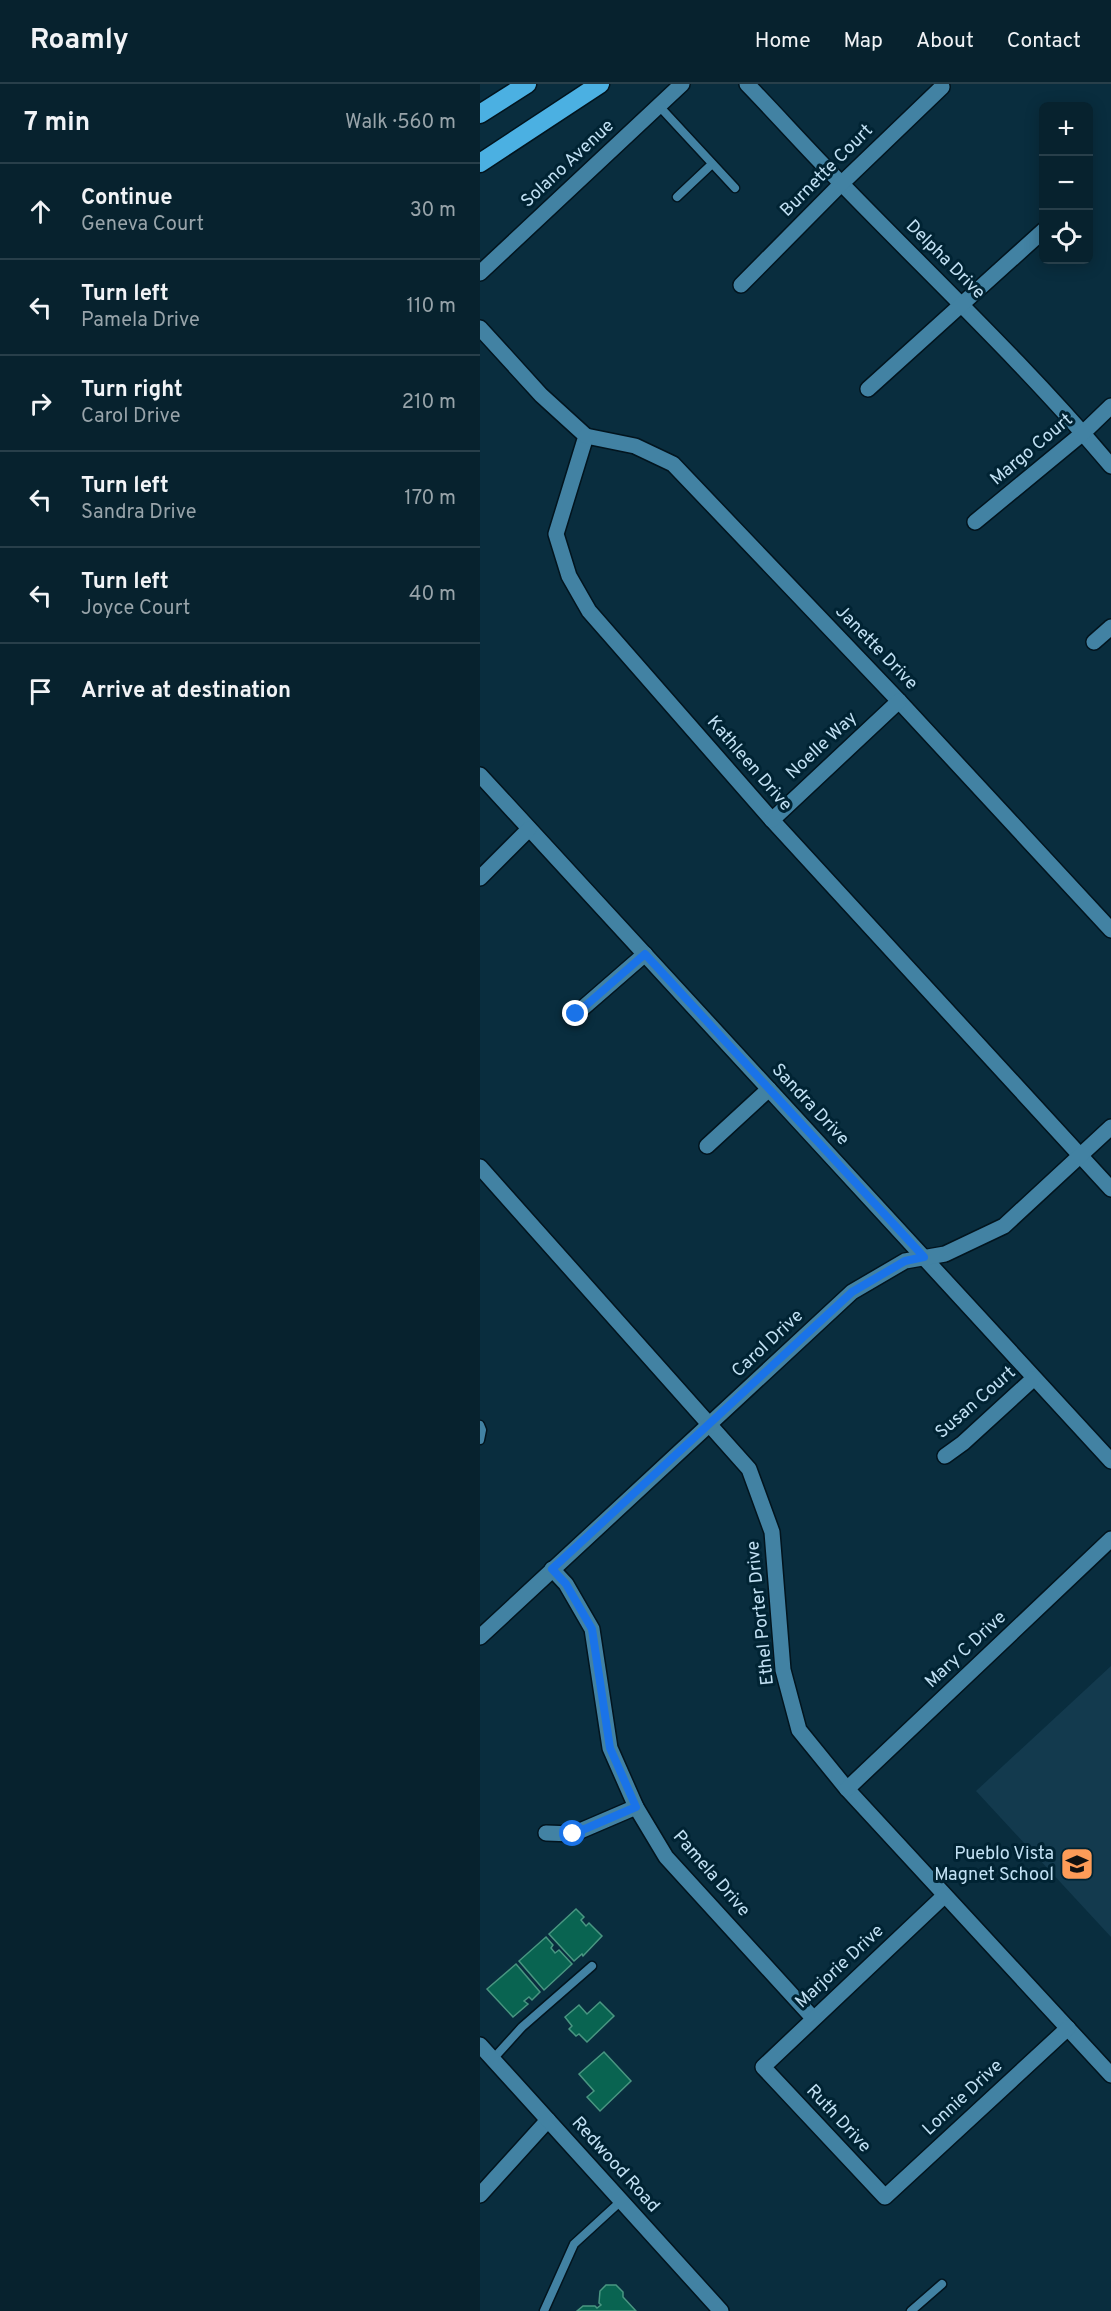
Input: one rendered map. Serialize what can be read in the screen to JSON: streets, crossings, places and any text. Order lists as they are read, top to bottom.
{
  "streets": {
    "street": [
      "Solano Avenue",
      "Burnette Court",
      "Delpha Drive",
      "Margo Court",
      "Janette Drive",
      "Noelle Way",
      "Kathleen Drive",
      "Sandra Drive",
      "Carol Drive",
      "Susan Court",
      "Ethel Porter Drive",
      "Mary C Drive",
      "Pamela Drive",
      "Marjorie Drive",
      "Lonnie Drive",
      "Ruth Drive",
      "Redwood Road"
    ]
  },
  "crossings": [
    ["Burnette Court", "Delpha Drive"],
    ["Delpha Drive", "Margo Court"],
    ["Janette Drive", "Noelle Way"],
    ["Janette Drive", "Kathleen Drive"],
    ["Noelle Way", "Kathleen Drive"],
    ["Kathleen Drive", "Carol Drive"],
    ["Sandra Drive", "Carol Drive"],
    ["Sandra Drive", "Susan Court"],
    ["Carol Drive", "Ethel Porter Drive"],
    ["Carol Drive", "Pamela Drive"],
    ["Ethel Porter Drive", "Mary C Drive"],
    ["Ethel Porter Drive", "Marjorie Drive"],
    ["Ethel Porter Drive", "Lonnie Drive"],
    ["Pamela Drive", "Marjorie Drive"],
    ["Marjorie Drive", "Ruth Drive"],
    ["Lonnie Drive", "Ruth Drive"]
  ],
  "places": {
    "school or university": ["Pueblo Vista Magnet School"]
  },
  "page": {
    "header": "Roamly",
    "nav": [
      "Home",
      "Map",
      "About",
      "Contact"
    ],
    "heading": ["7 min", "Walk · 560 m"],
    "map_buttons": ["+", "−"],
    "list": [
      ["Continue", "Geneva Court", "30 m"],
      ["Turn left", "Pamela Drive", "110 m"],
      ["Turn right", "Carol Drive", "210 m"],
      ["Turn left", "Sandra Drive", "170 m"],
      ["Turn left", "Joyce Court", "40 m"],
      "Arrive at destination"
    ]
  }
}
